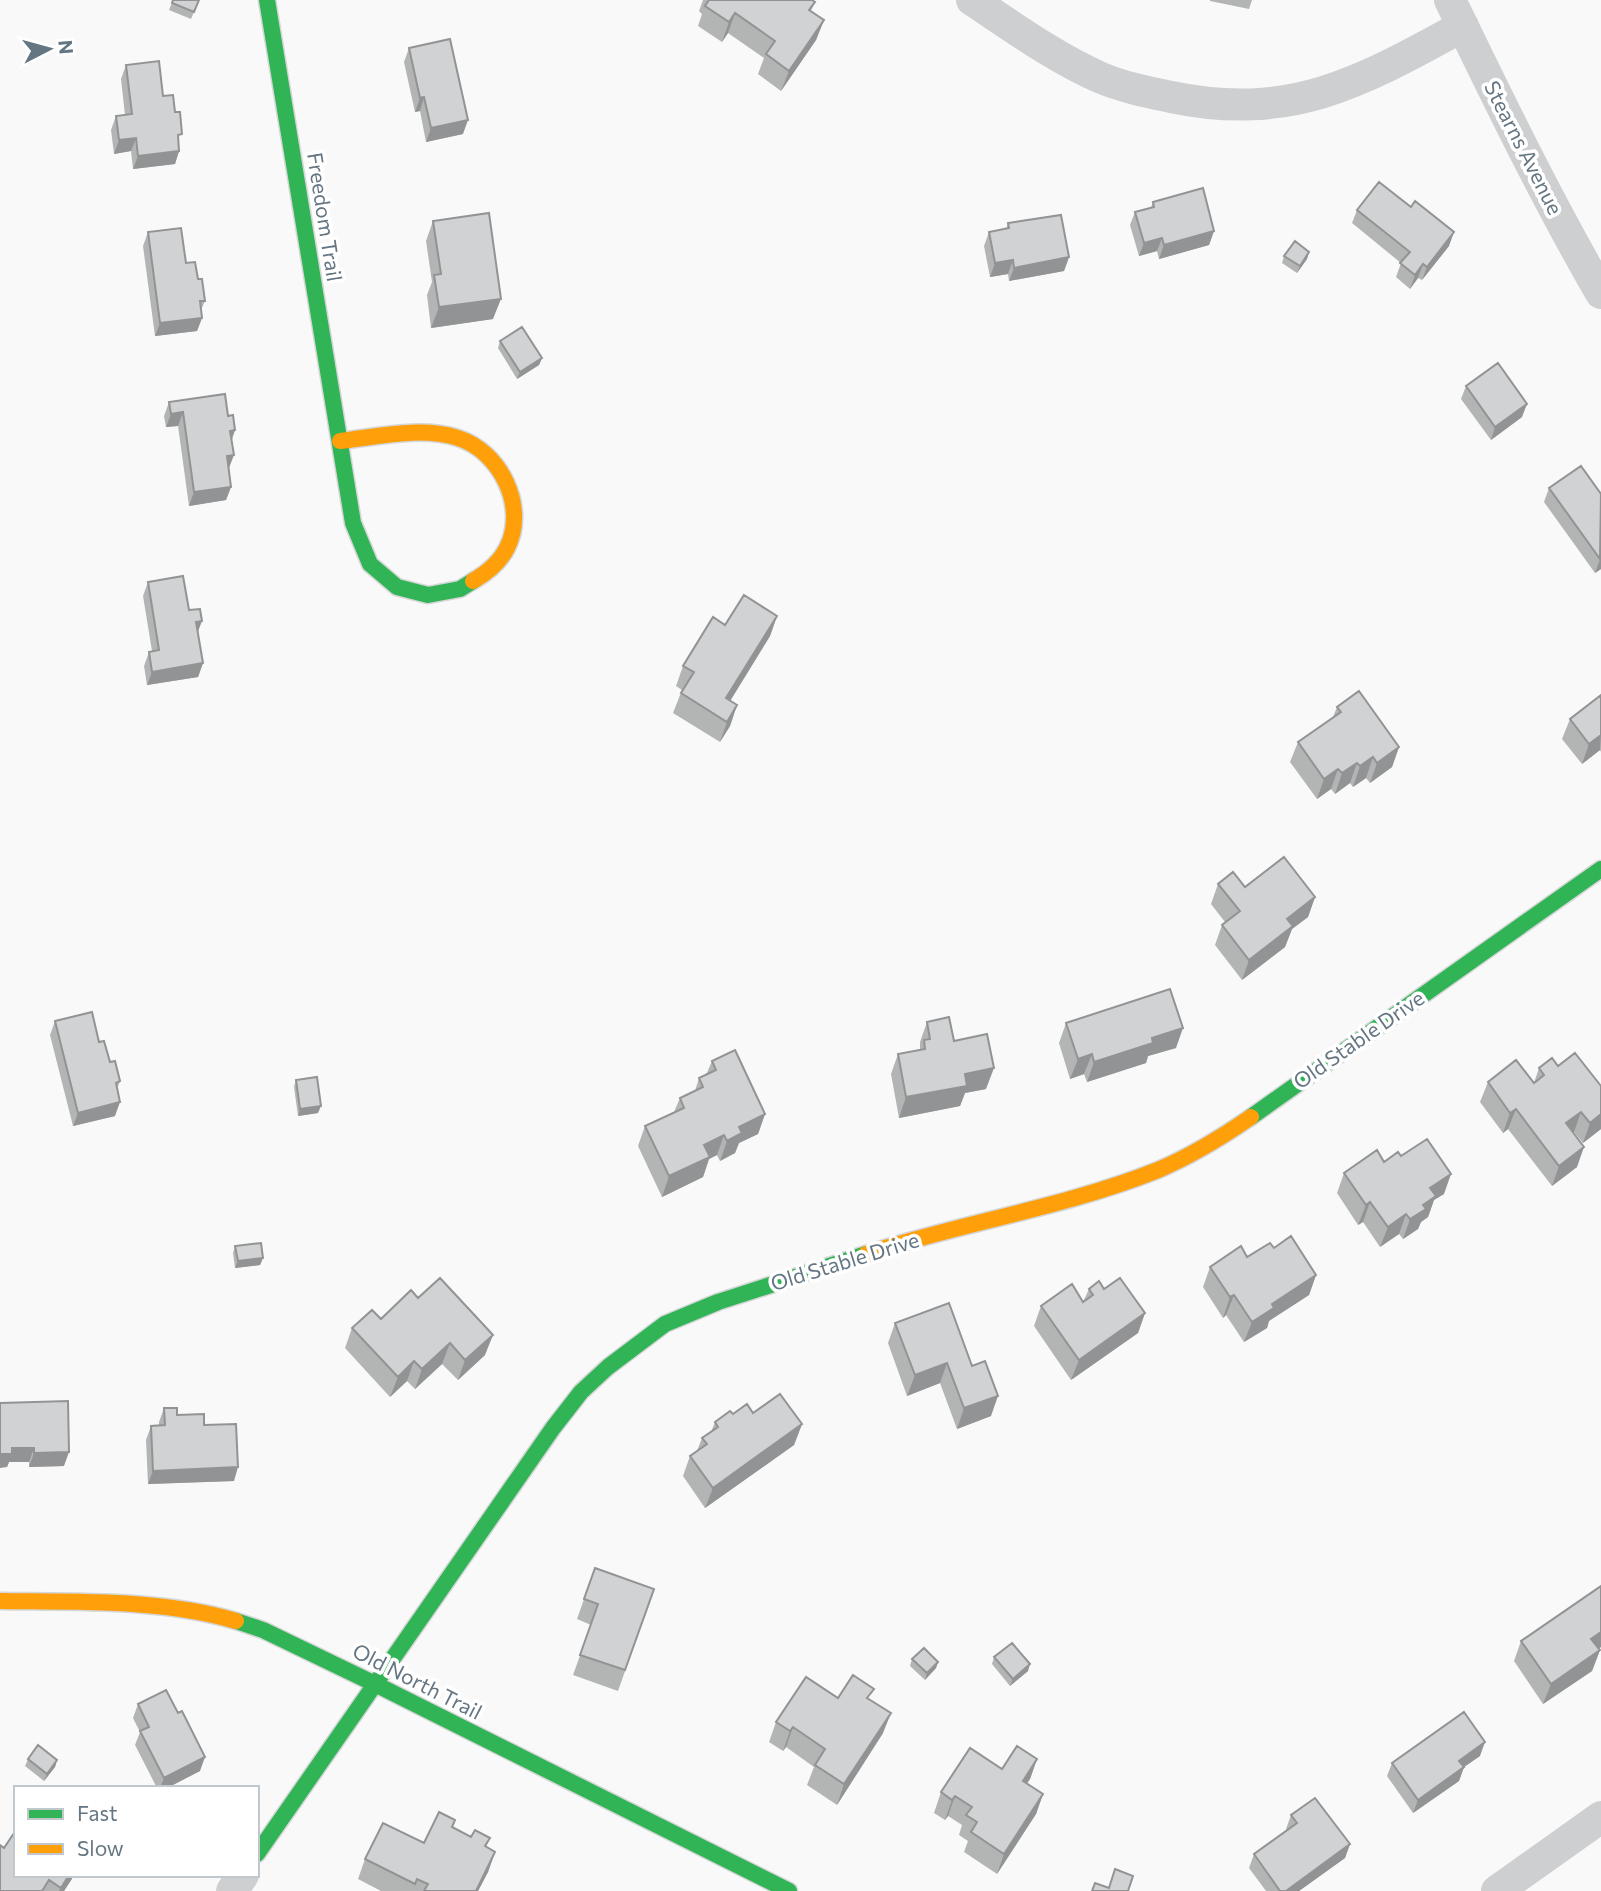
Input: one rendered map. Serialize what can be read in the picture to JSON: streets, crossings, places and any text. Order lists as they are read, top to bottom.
{
  "streets": {
    "street": [
      "Stearns Avenue",
      "Freedom Trail",
      "Old Stable Drive",
      "Old North Trail"
    ]
  },
  "crossings": [
    ["Old Stable Drive", "Old North Trail"]
  ],
  "legend": ["Fast", "Slow"],
  "north": "right"
}
